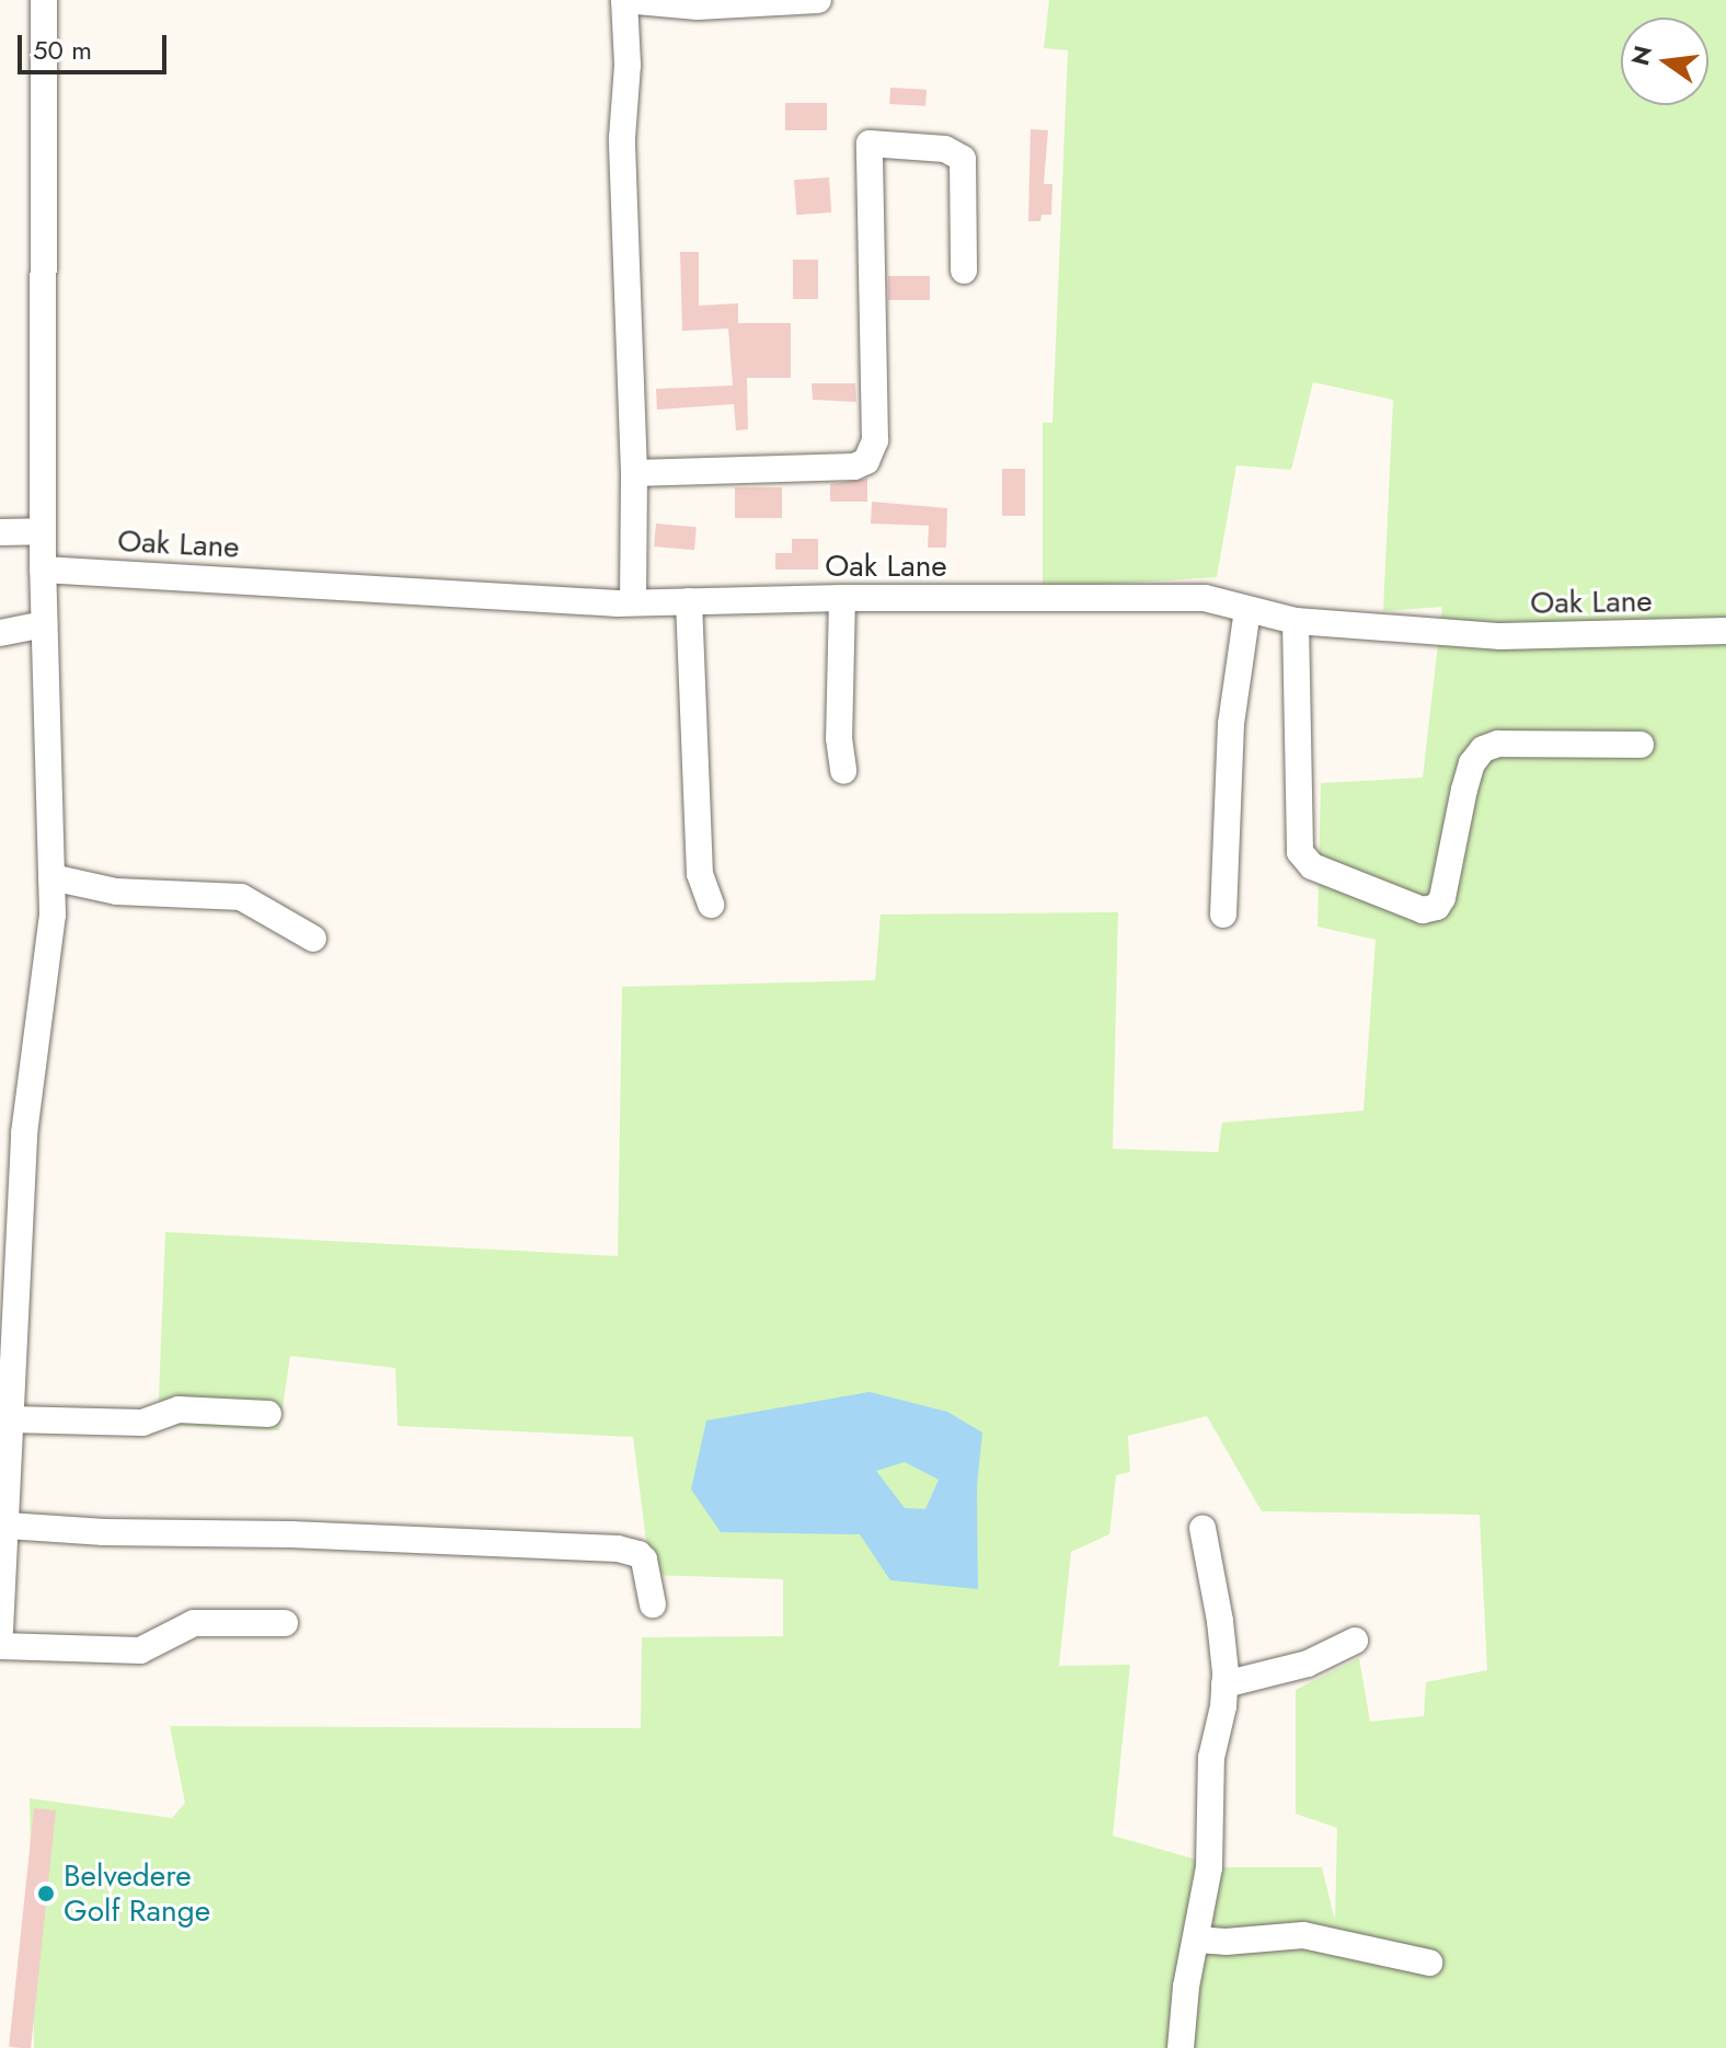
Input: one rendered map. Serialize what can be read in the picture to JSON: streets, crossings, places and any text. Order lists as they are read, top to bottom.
{
  "streets": {
    "street": ["Oak Lane"]
  },
  "places": ["Belvedere Golf Range"],
  "scale_bar": "50 m",
  "north": "left"
}
